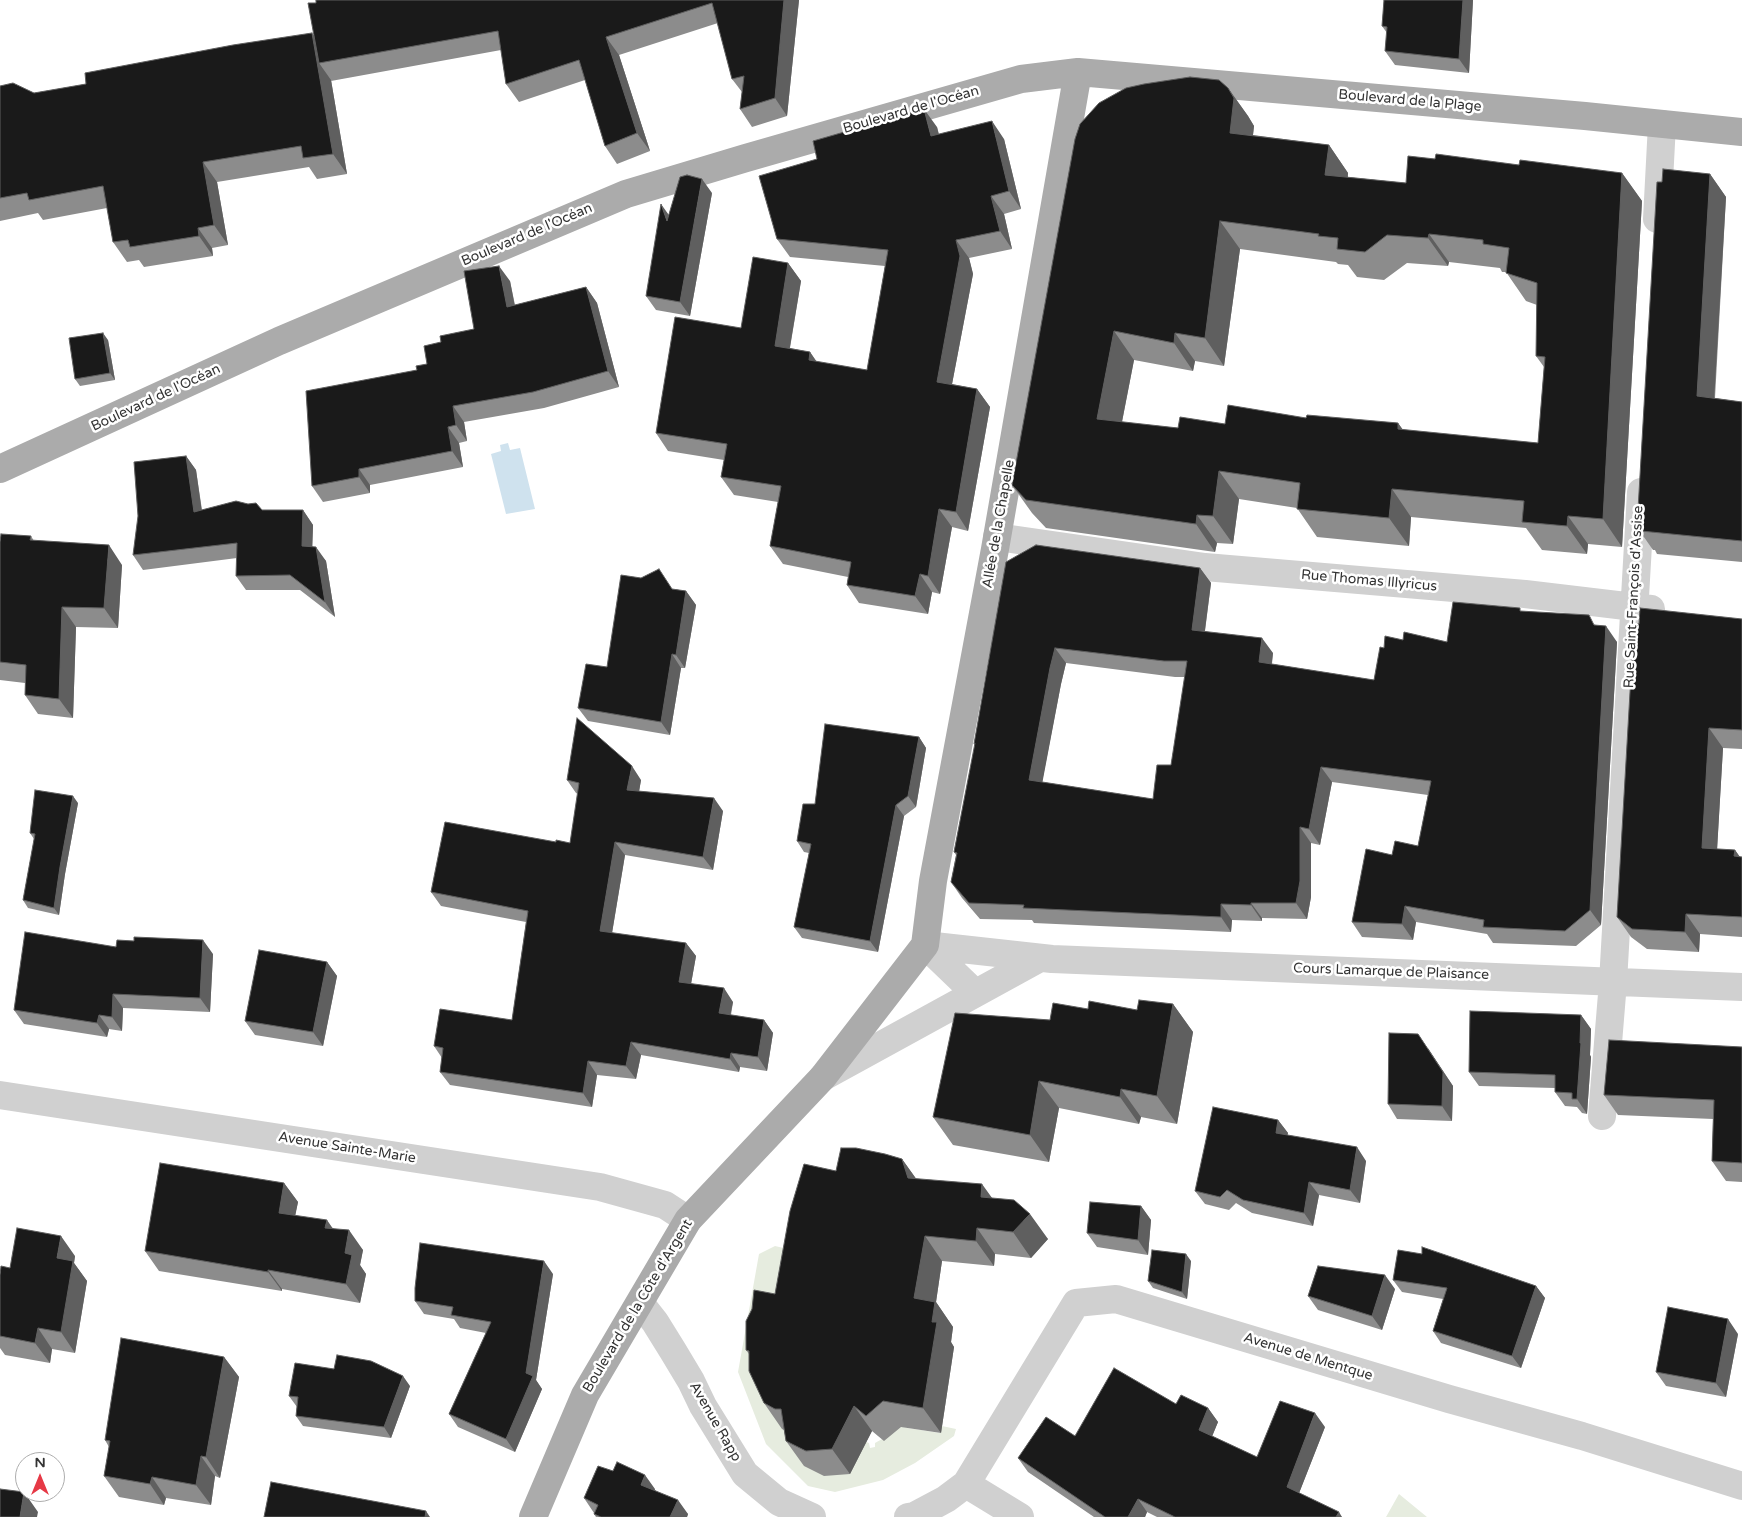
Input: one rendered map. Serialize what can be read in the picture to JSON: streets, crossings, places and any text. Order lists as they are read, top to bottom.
{
  "streets": {
    "main road": [
      "Boulevard de la Plage",
      "Boulevard de l'Océan",
      "Allée de la Chapelle",
      "Boulevard de la Côte d'Argent"
    ],
    "street": [
      "Rue Thomas Illyricus",
      "Rue Saint-François d'Assise",
      "Cours Lamarque de Plaisance",
      "Avenue Sainte-Marie",
      "Avenue de Mentque",
      "Avenue Rapp"
    ]
  },
  "crossings": [
    ["Boulevard de la Plage", "Boulevard de l'Océan"],
    ["Boulevard de la Plage", "Allée de la Chapelle"],
    ["Boulevard de l'Océan", "Allée de la Chapelle"],
    ["Allée de la Chapelle", "Rue Thomas Illyricus"],
    ["Allée de la Chapelle", "Cours Lamarque de Plaisance"],
    ["Allée de la Chapelle", "Boulevard de la Côte d'Argent"],
    ["Rue Thomas Illyricus", "Rue Saint-François d'Assise"],
    ["Rue Saint-François d'Assise", "Cours Lamarque de Plaisance"],
    ["Cours Lamarque de Plaisance", "Boulevard de la Côte d'Argent"],
    ["Avenue Sainte-Marie", "Boulevard de la Côte d'Argent"],
    ["Boulevard de la Côte d'Argent", "Avenue Rapp"]
  ],
  "north": "top"
}
